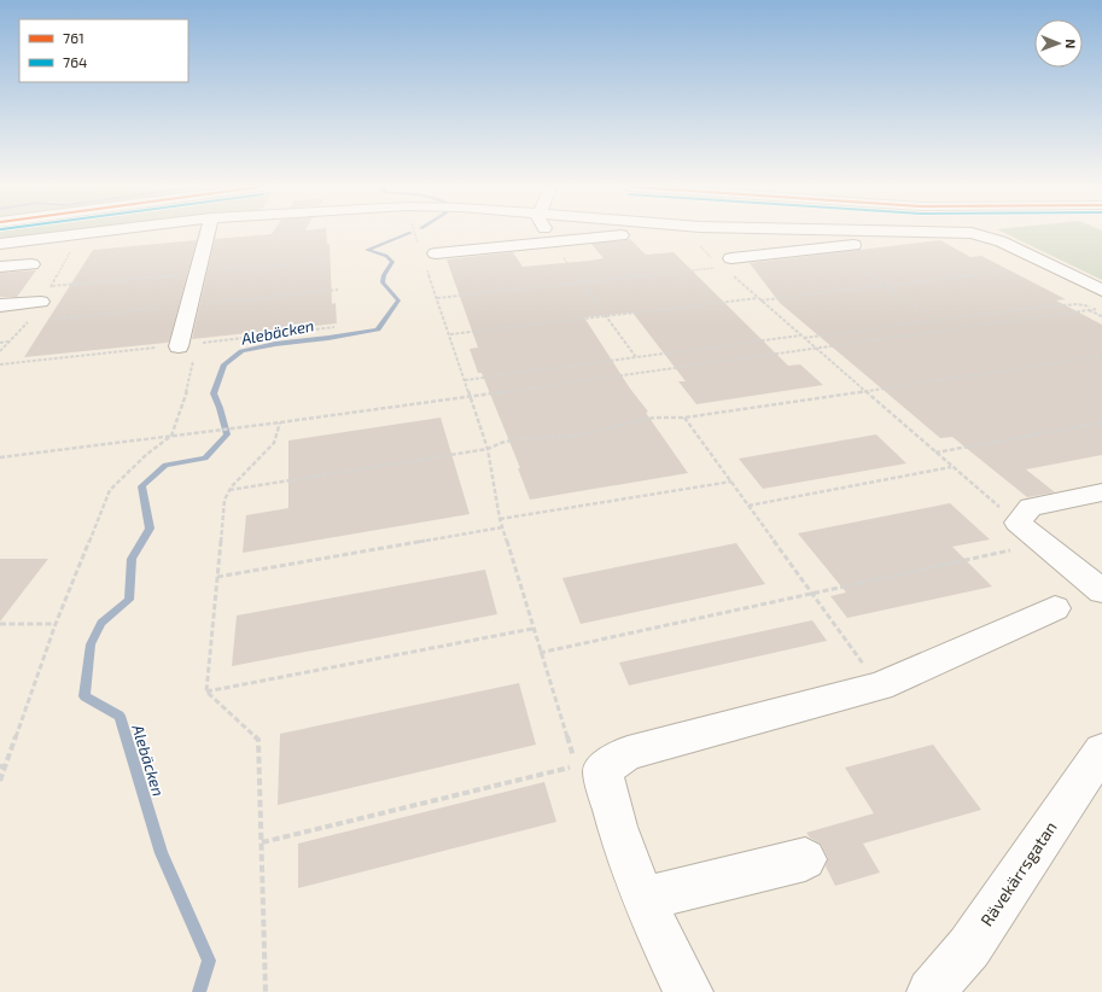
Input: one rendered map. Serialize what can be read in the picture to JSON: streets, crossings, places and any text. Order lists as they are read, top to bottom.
{
  "streets": {
    "street": ["Rävekärrsgatan"]
  },
  "water": ["Alebäcken"],
  "legend": ["761", "764"],
  "north": "right"
}
